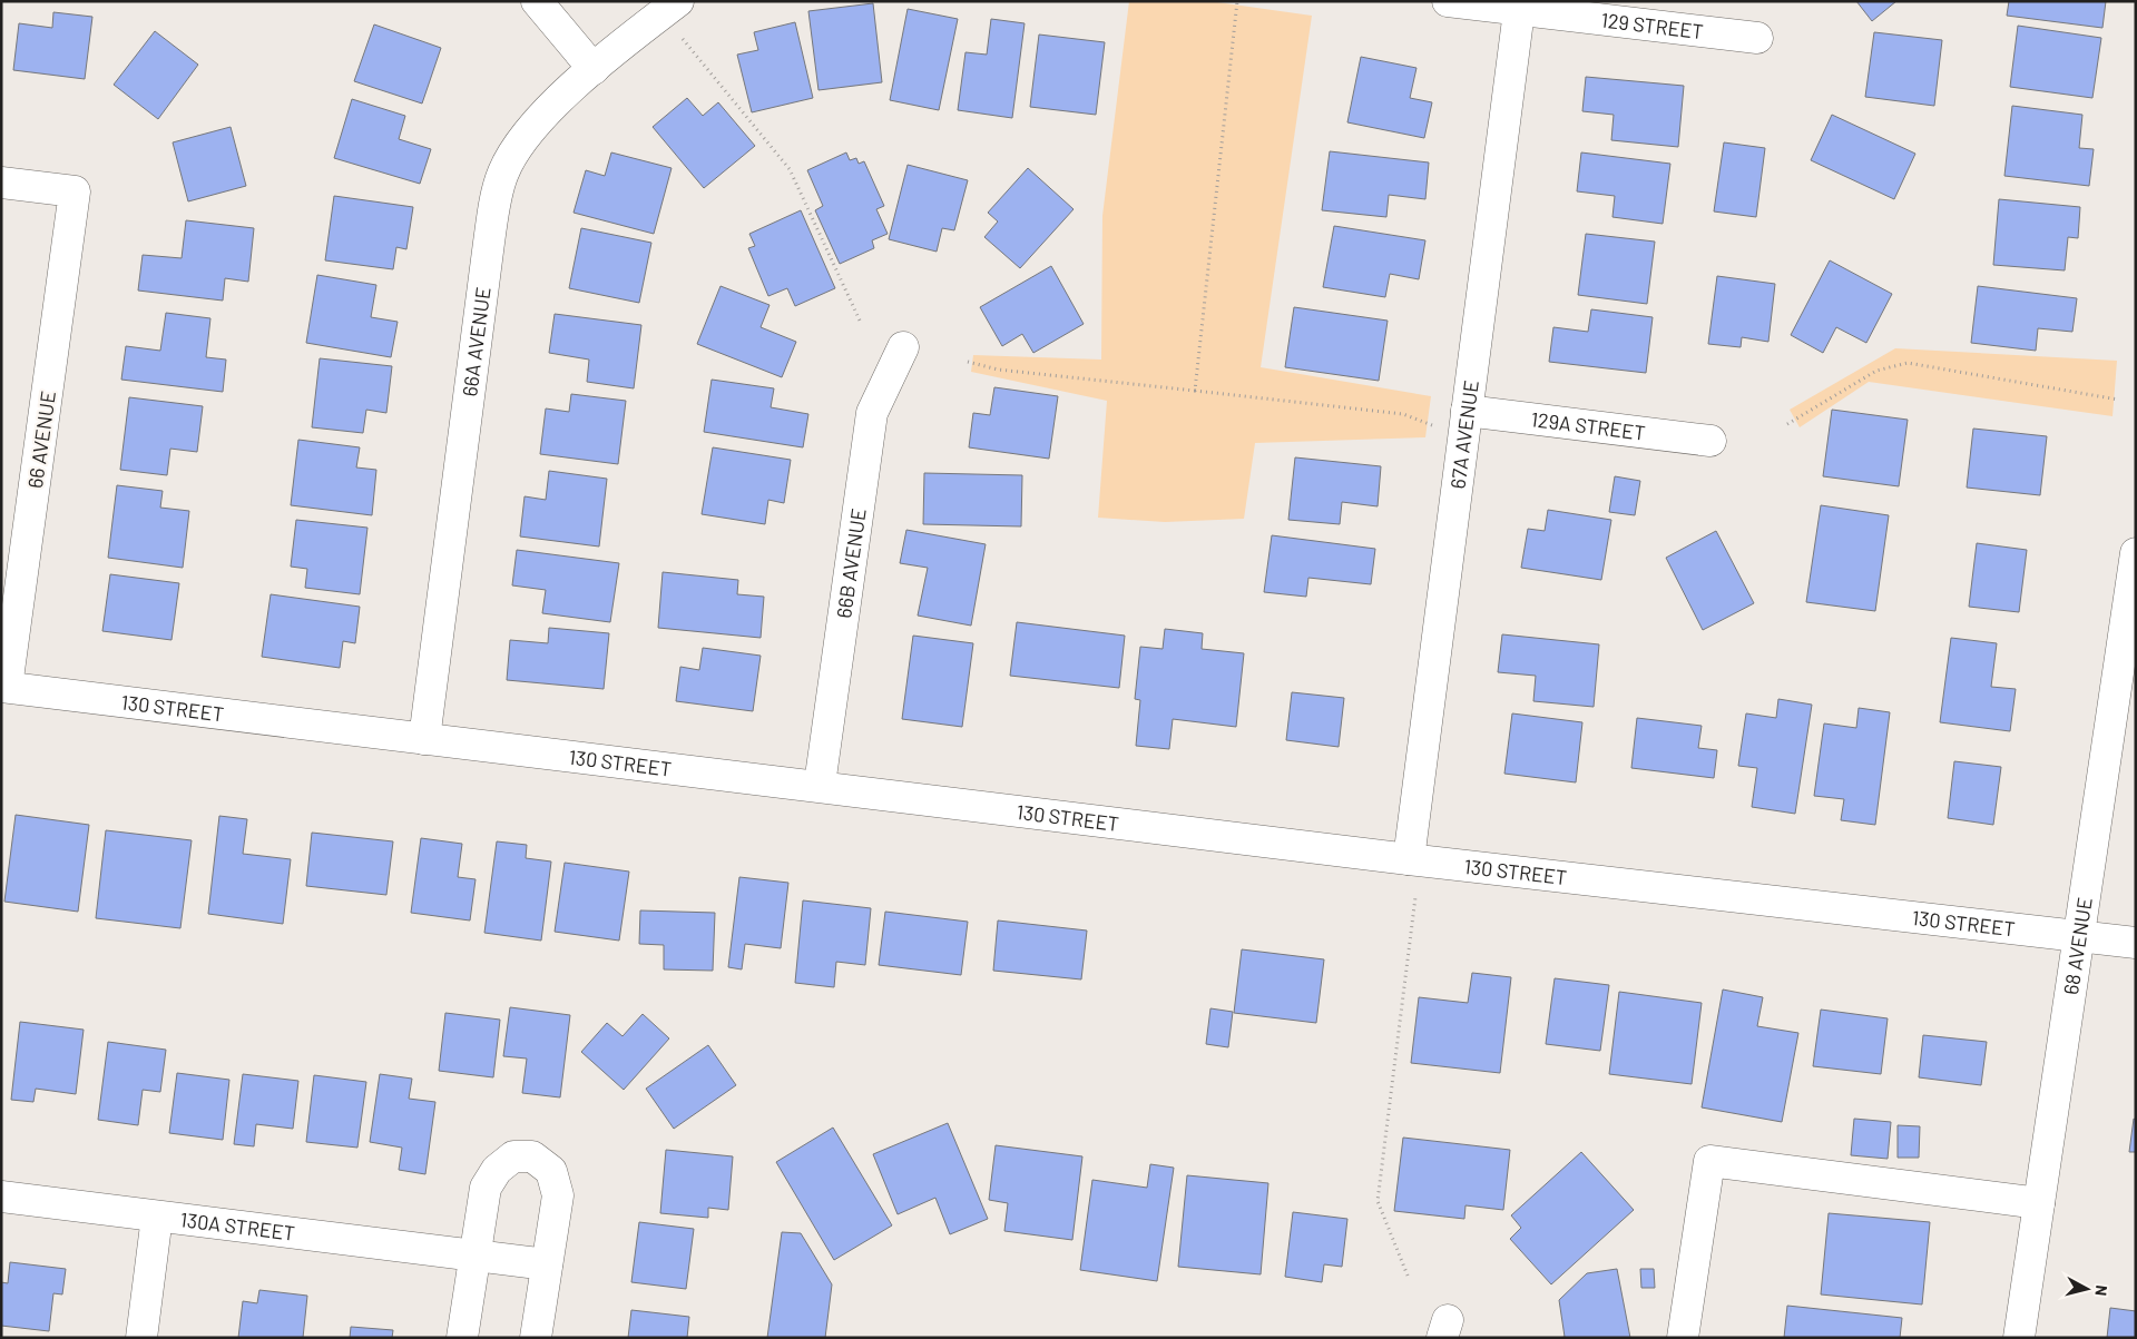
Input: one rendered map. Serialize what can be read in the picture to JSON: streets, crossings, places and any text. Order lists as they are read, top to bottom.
{
  "streets": {
    "street": [
      "129 STREET",
      "66A AVENUE",
      "129A STREET",
      "67A AVENUE",
      "66 AVENUE",
      "66B AVENUE",
      "130 STREET",
      "68 AVENUE",
      "130A STREET"
    ]
  },
  "crossings": [
    ["129 STREET", "67A AVENUE"],
    ["66A AVENUE", "130 STREET"],
    ["129A STREET", "67A AVENUE"],
    ["67A AVENUE", "130 STREET"],
    ["66 AVENUE", "130 STREET"],
    ["66B AVENUE", "130 STREET"],
    ["130 STREET", "68 AVENUE"]
  ],
  "north": "right"
}
